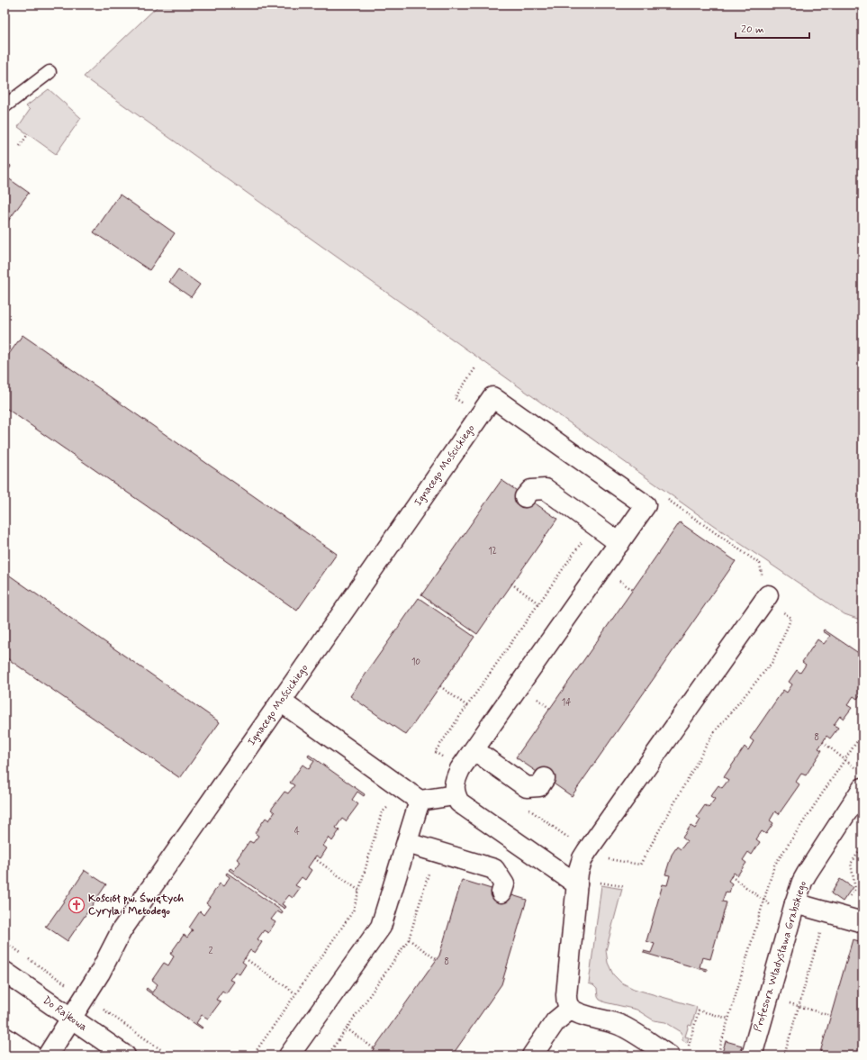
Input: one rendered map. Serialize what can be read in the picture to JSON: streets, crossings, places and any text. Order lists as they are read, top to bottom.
{
  "streets": {
    "street": ["Ignacego Mościckiego", "Profesora Władysława Grabskiego", "Do Rajkowa"]
  },
  "crossings": [
    ["Ignacego Mościckiego", "Do Rajkowa"]
  ],
  "places": {
    "church": ["Kościół pw. Świętych Cyryla i Metodego"]
  },
  "house_numbers": [
    "12",
    "10",
    "14",
    "8",
    "4",
    "2",
    "8"
  ],
  "scale_bar": "20 m"
}
